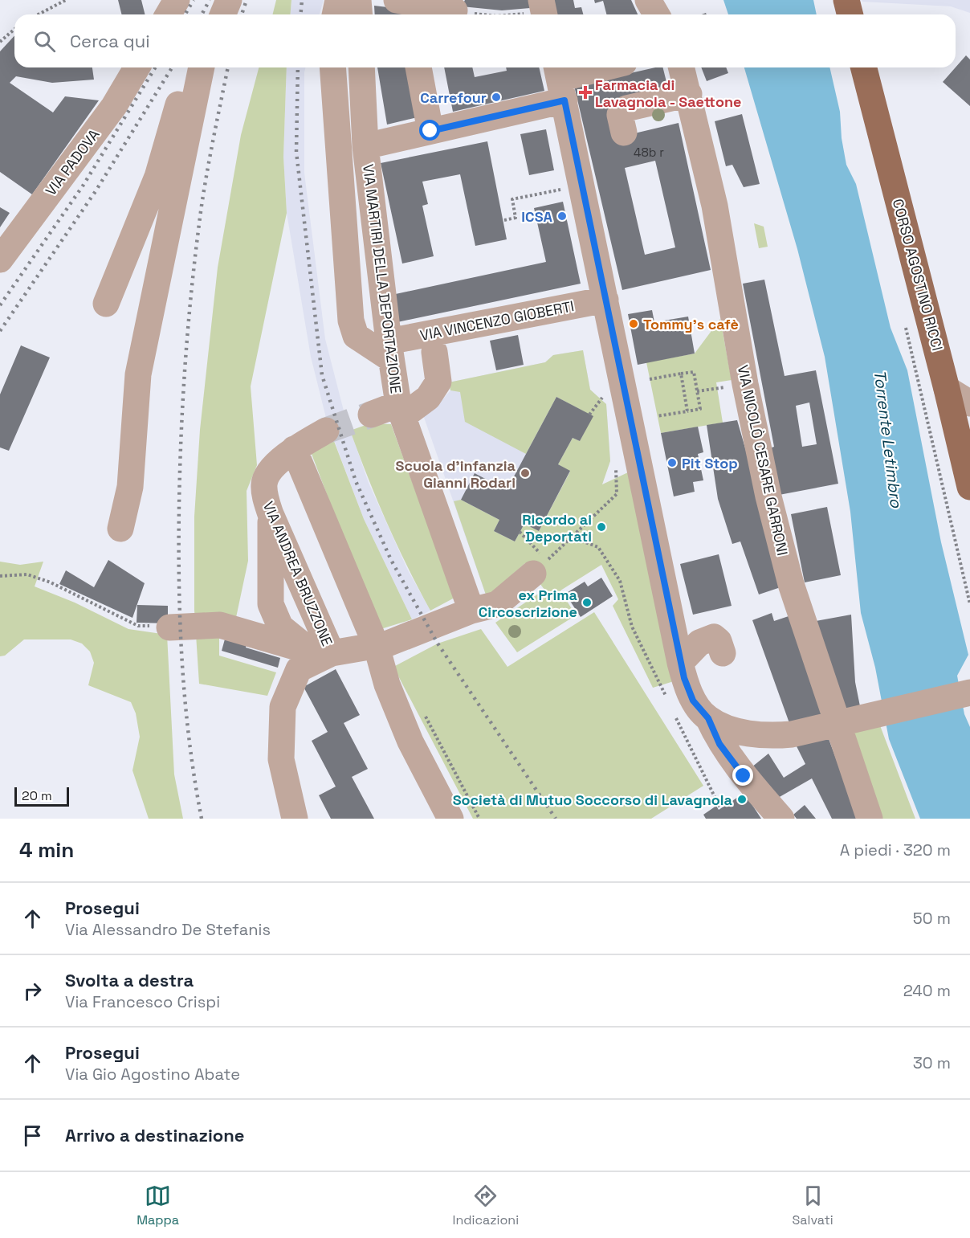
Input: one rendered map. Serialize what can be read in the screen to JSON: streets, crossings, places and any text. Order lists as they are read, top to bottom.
{
  "streets": {
    "main road": ["CORSO AGOSTINO RICCI"],
    "street": [
      "VIA PADOVA",
      "VIA MARTIRI DELLA DEPORTAZIONE",
      "VIA VINCENZO GIOBERTI",
      "VIA NICOLÒ CESARE GARRONI",
      "VIA ANDREA BRUZZONE"
    ]
  },
  "crossings": [
    ["VIA MARTIRI DELLA DEPORTAZIONE", "VIA VINCENZO GIOBERTI"],
    ["VIA MARTIRI DELLA DEPORTAZIONE", "VIA ANDREA BRUZZONE"]
  ],
  "water": ["Torrente Letimbro"],
  "places": {
    "health": ["Farmacia di Lavagnola - Saettone"],
    "other": [
      "Carrefour",
      "ICSA",
      "Tommy's cafè",
      "Pit Stop",
      "Scuola d'infanzia Gianni Rodari",
      "Ricordo ai Deportati",
      "ex Prima Circoscrizione",
      "Società di Mutuo Soccorso di Lavagnola"
    ]
  },
  "house_numbers": ["48b r"],
  "scale_bar": "20 m",
  "page": {
    "search": "Cerca qui",
    "scale": "20 m",
    "heading": ["4 min", "A piedi · 320 m"],
    "list": [
      ["Prosegui", "Via Alessandro De Stefanis", "50 m"],
      ["Svolta a destra", "Via Francesco Crispi", "240 m"],
      ["Prosegui", "Via Gio Agostino Abate", "30 m"],
      "Arrivo a destinazione"
    ],
    "nav": ["Mappa", "Indicazioni", "Salvati"]
  }
}
